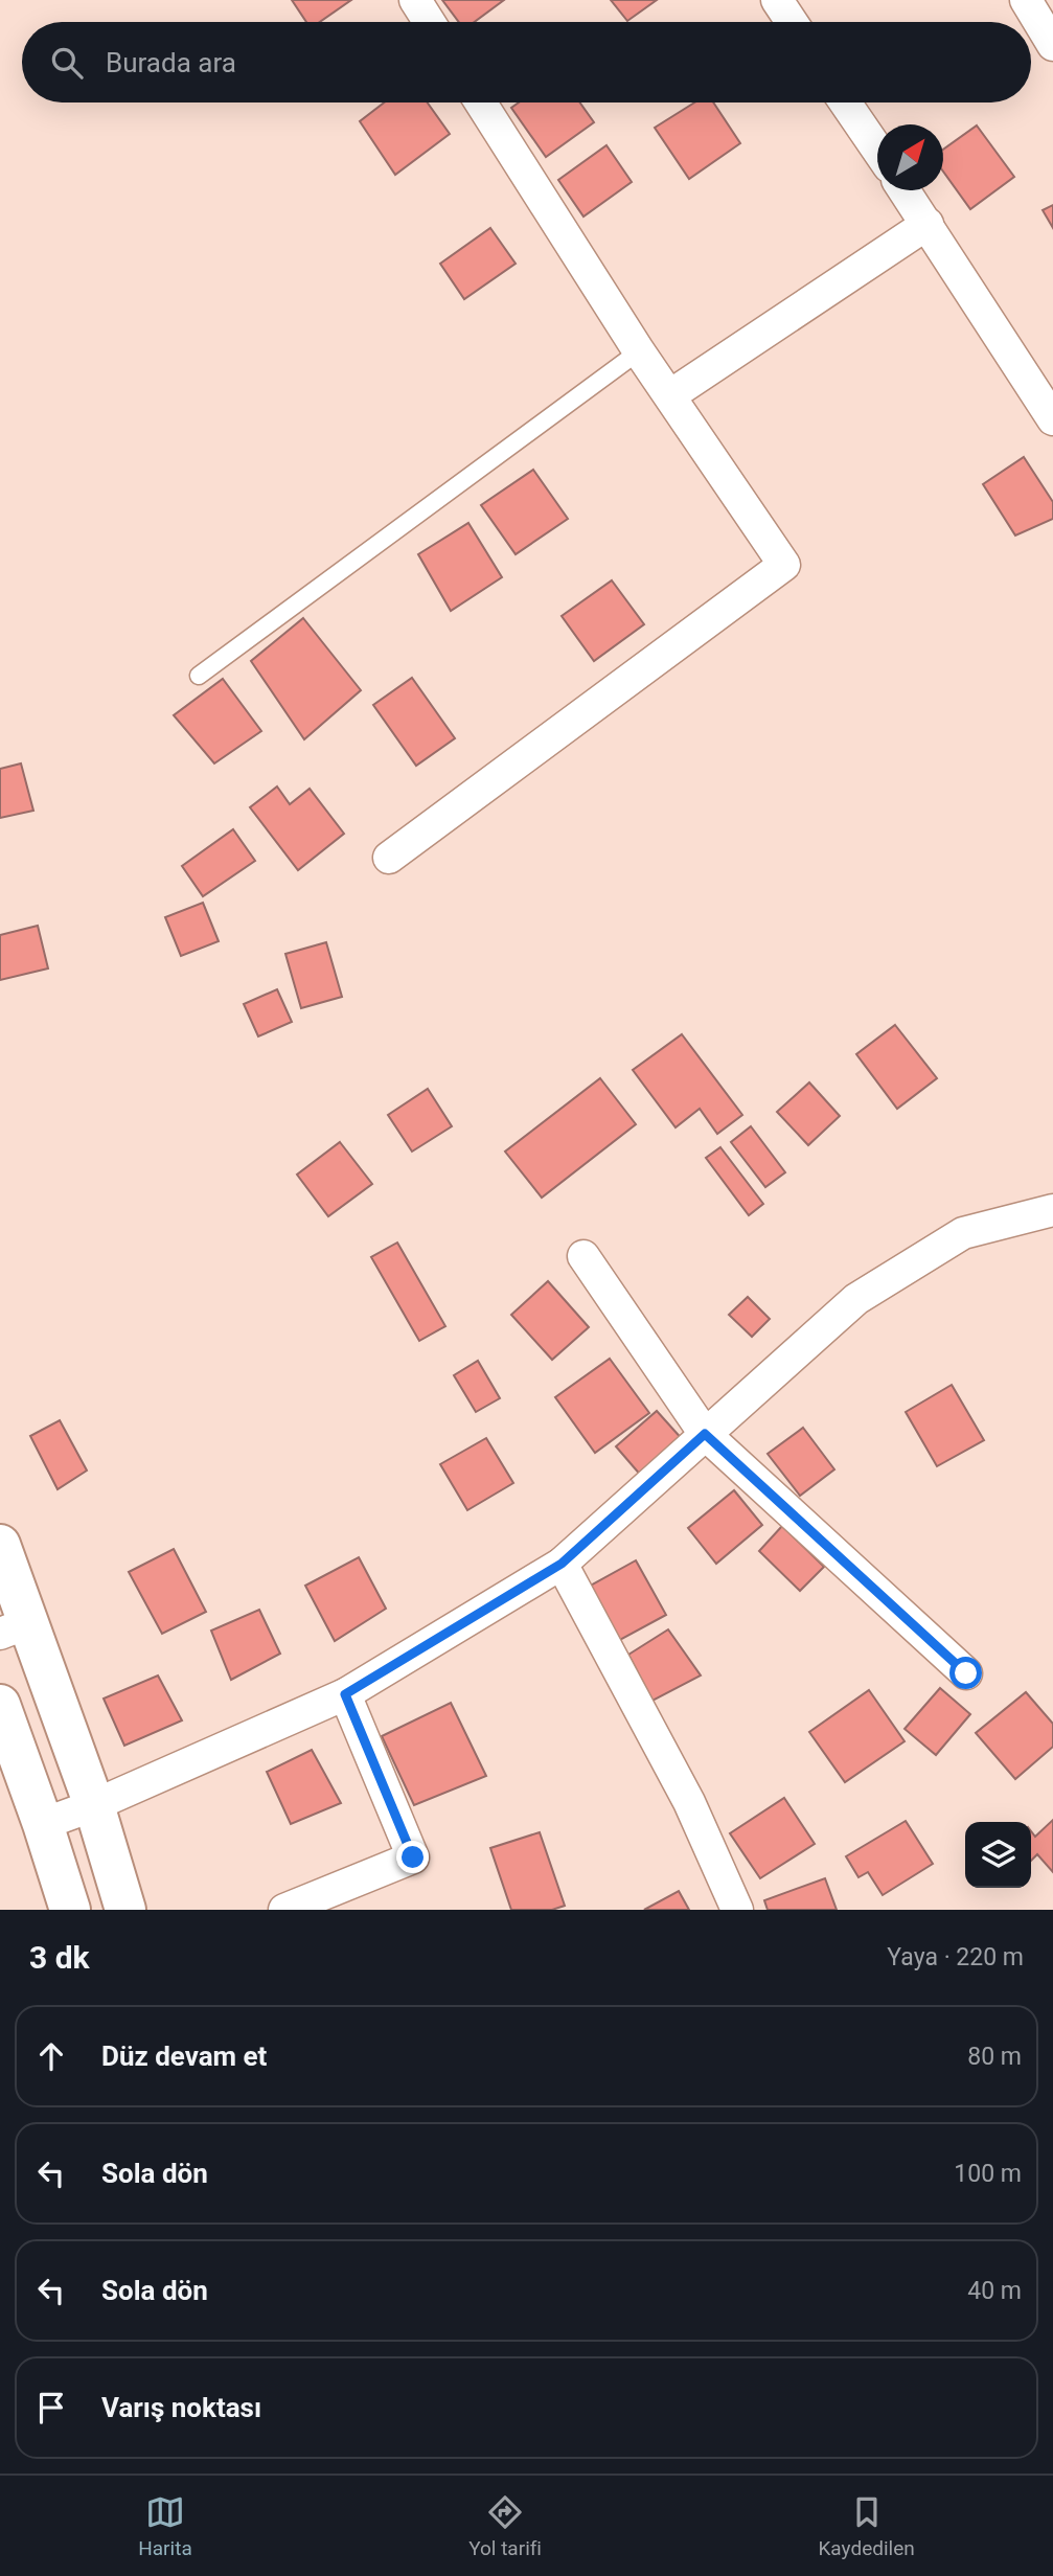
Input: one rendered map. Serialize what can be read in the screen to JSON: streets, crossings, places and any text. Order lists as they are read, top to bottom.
{
  "north": "top right",
  "page": {
    "search": "Burada ara",
    "heading": ["3 dk", "Yaya · 220 m"],
    "list": [
      ["Düz devam et", "80 m"],
      ["Sola dön", "100 m"],
      ["Sola dön", "40 m"],
      "Varış noktası"
    ],
    "nav": ["Harita", "Yol tarifi", "Kaydedilen"]
  }
}
